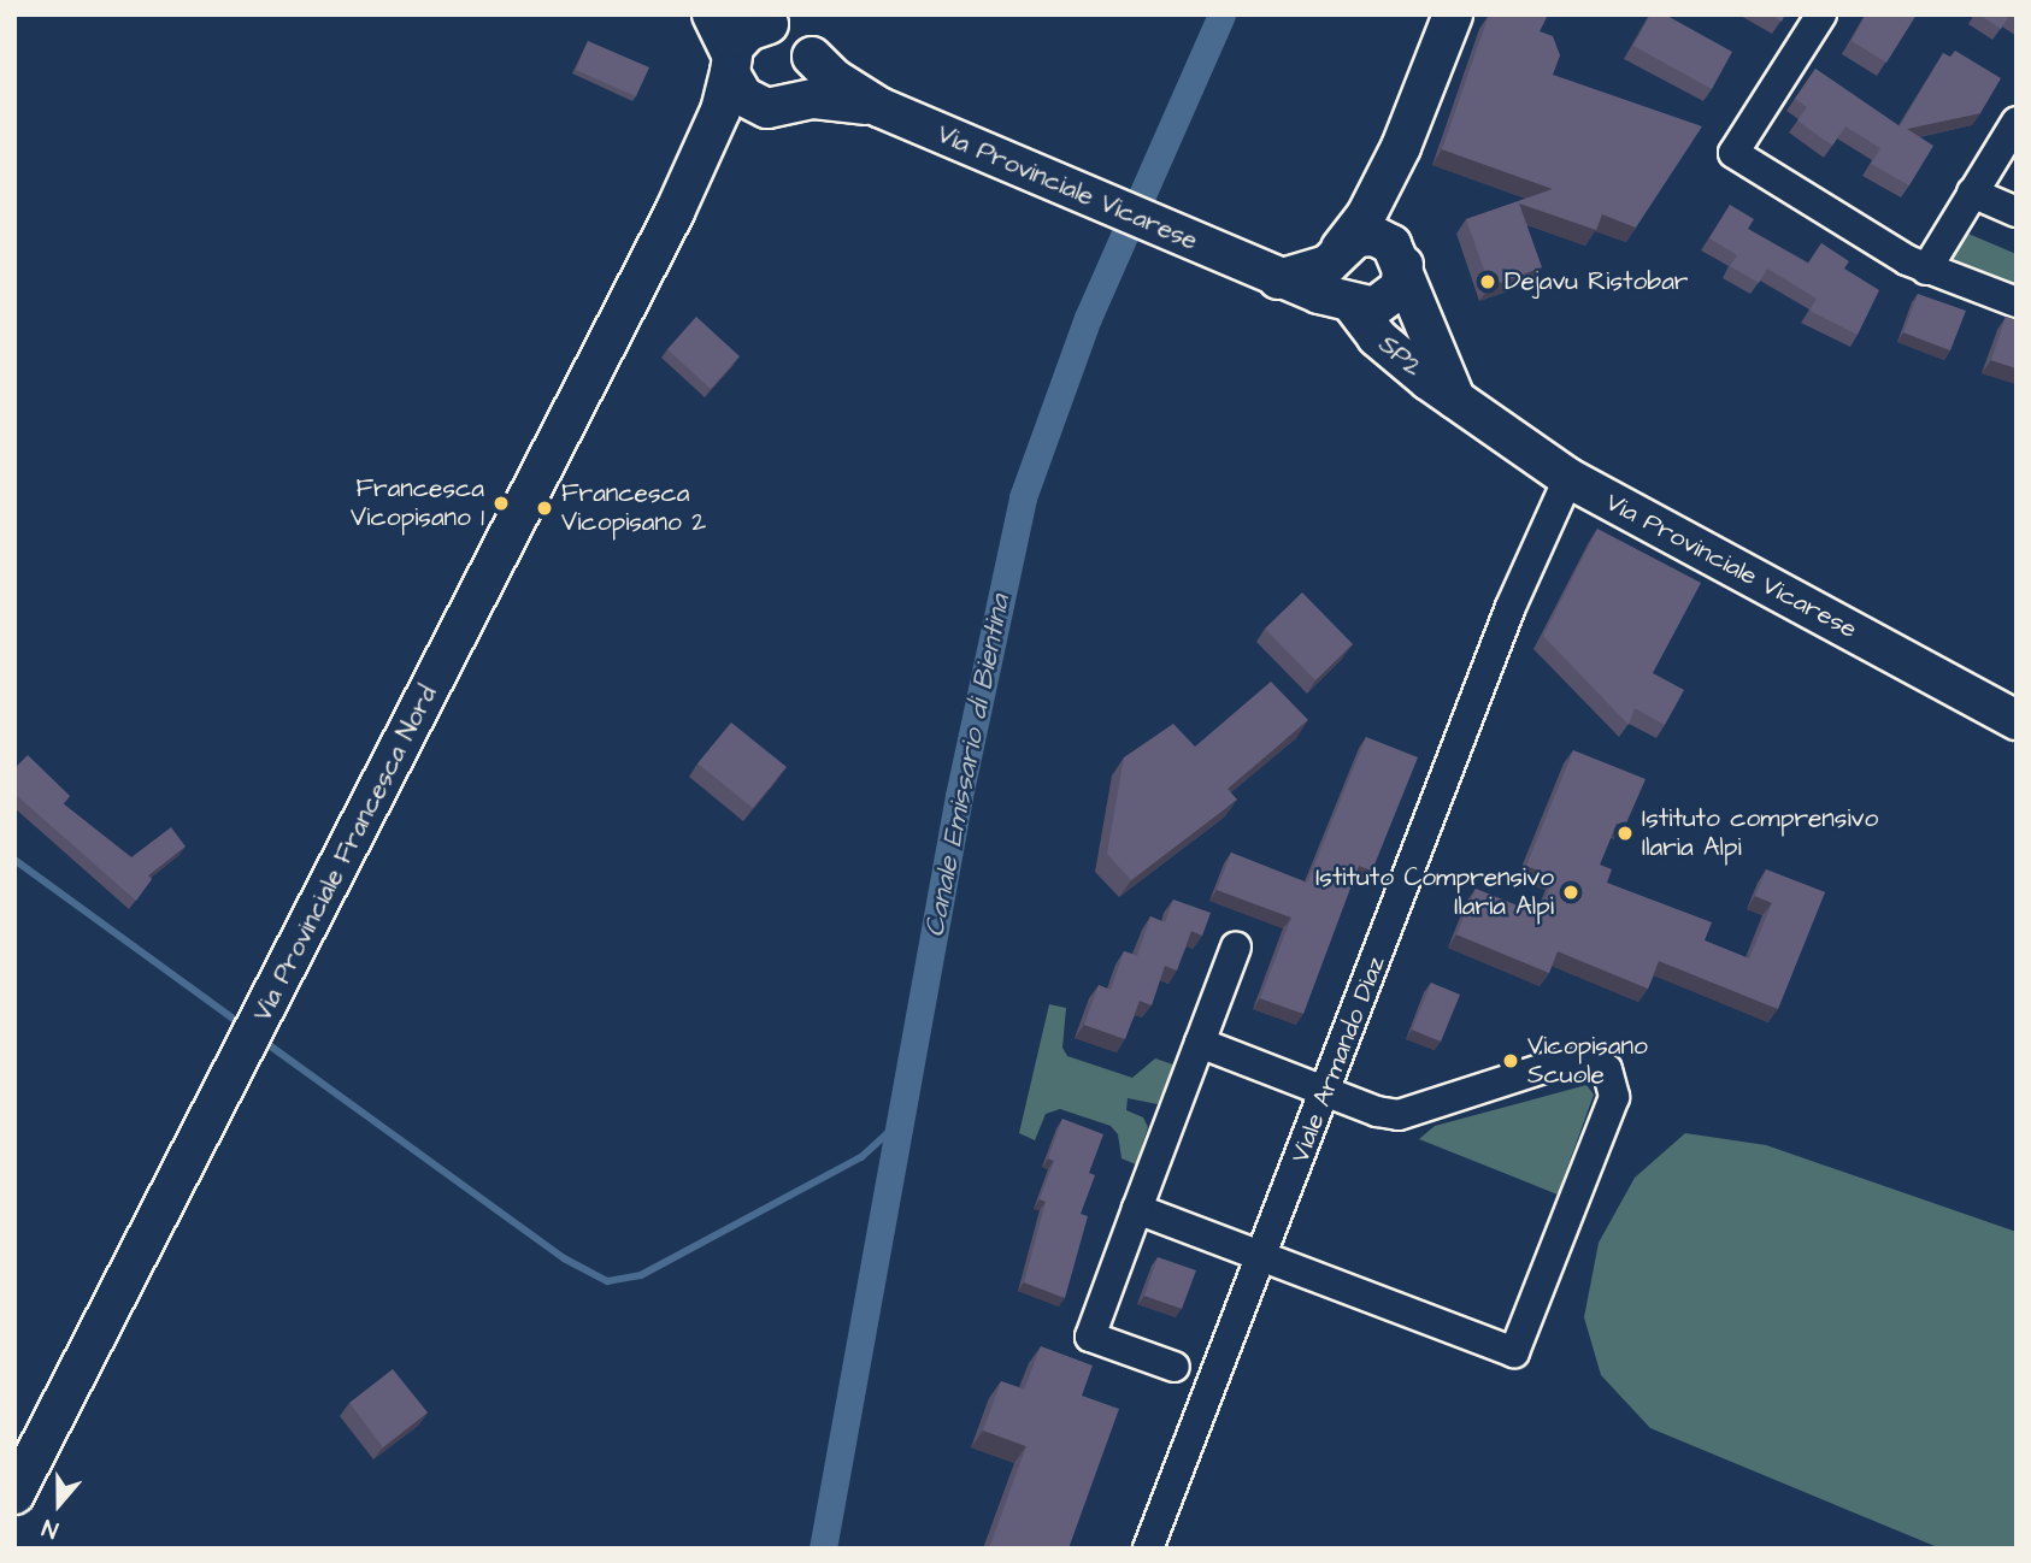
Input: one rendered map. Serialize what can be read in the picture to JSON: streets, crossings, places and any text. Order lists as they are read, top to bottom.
{
  "streets": {
    "main road": ["Via Provinciale Vicarese", "SP2", "Via Provinciale Francesca Nord"],
    "street": ["Viale Armando Diaz"]
  },
  "crossings": [
    ["Via Provinciale Vicarese", "SP2"],
    ["Via Provinciale Vicarese", "Viale Armando Diaz"]
  ],
  "water": ["Canale Emissario di Bientina"],
  "places": [
    "Dejavu Ristobar",
    "Francesca Vicopisano 1",
    "Francesca Vicopisano 2",
    "Istituto comprensivo Ilaria Alpi",
    "Istituto Comprensivo Ilaria Alpi",
    "Vicopisano Scuole"
  ],
  "north": "bottom"
}
